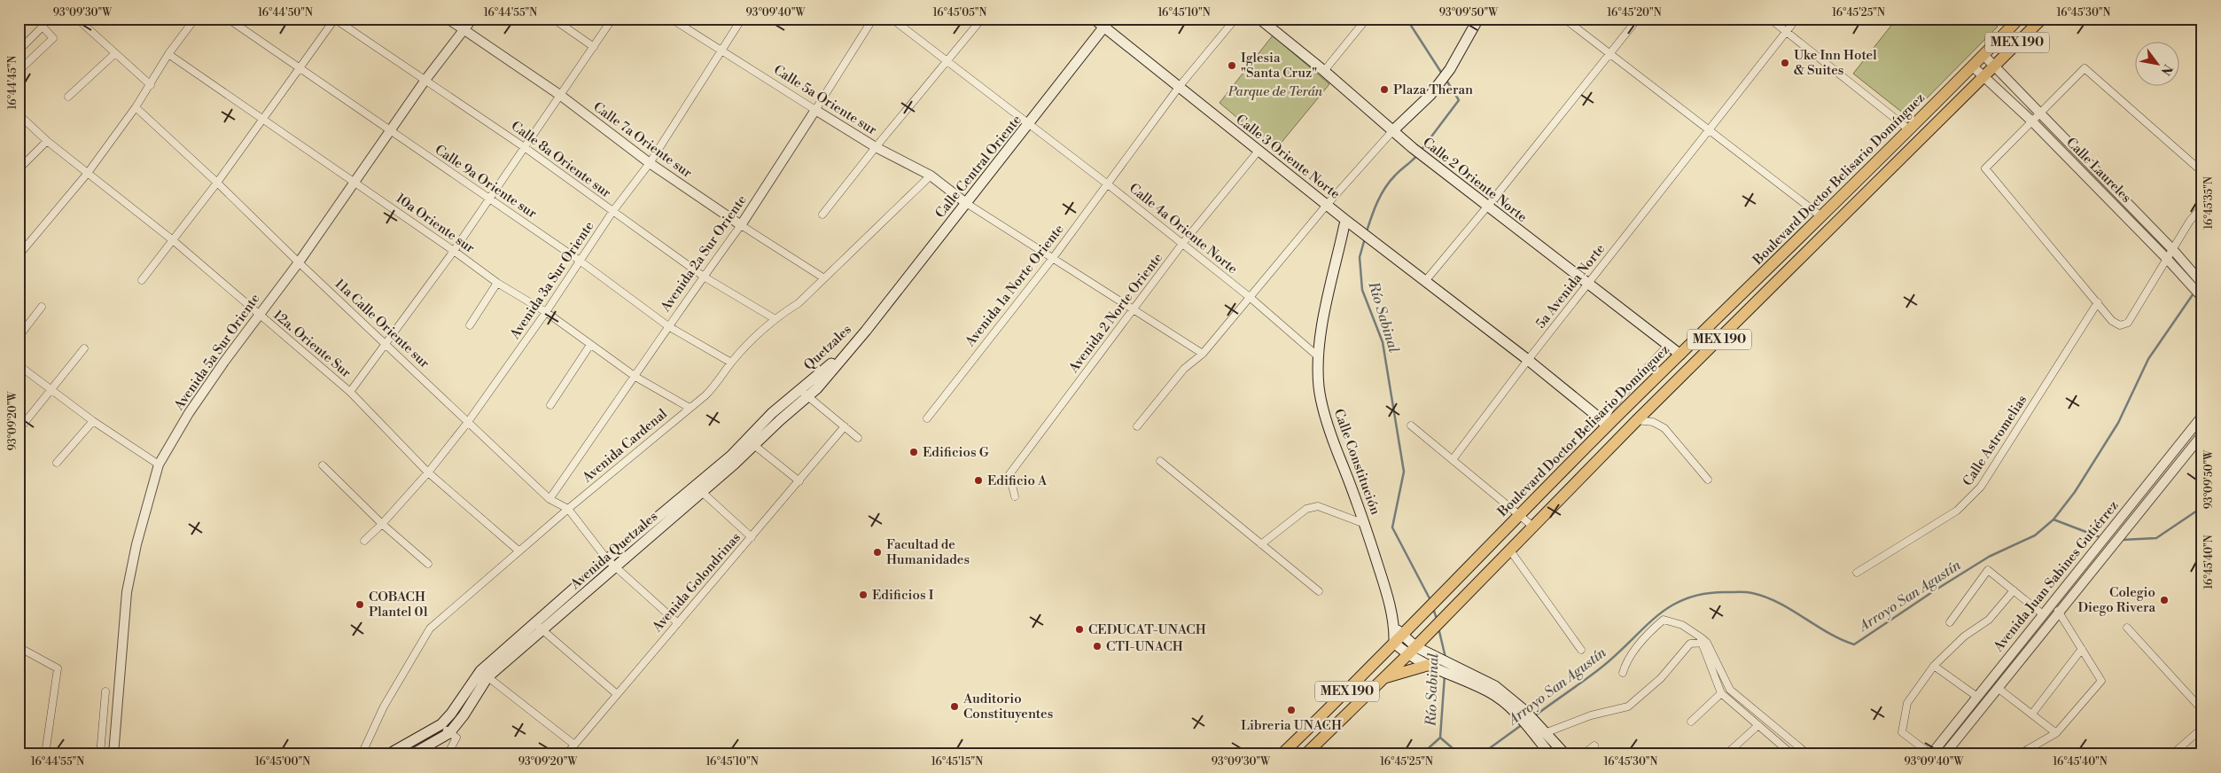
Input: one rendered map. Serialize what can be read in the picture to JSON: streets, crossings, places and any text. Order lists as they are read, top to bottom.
{
  "streets": {
    "main road": [
      "MEX 190",
      "Calle 3 Oriente Norte",
      "Calle Central Oriente",
      "Boulevard Doctor Belisario Domínguez",
      "Calle 2 Oriente Norte",
      "Quetzales",
      "Calle Constitución",
      "Avenida Quetzales"
    ],
    "street": [
      "Calle 5a Oriente sur",
      "Calle 7a Oriente sur",
      "Calle 8a Oriente sur",
      "Calle Laureles",
      "Calle 9a Oriente sur",
      "10a Oriente sur",
      "Calle 4a Oriente Norte",
      "Avenida 2a Sur Oriente",
      "Avenida 3a Sur Oriente",
      "Avenida 1a Norte Oriente",
      "5a Avenida Norte",
      "Avenida 2 Norte Oriente",
      "11a Calle Oriente sur",
      "12a. Oriente Sur",
      "Avenida 5a Sur Oriente",
      "Calle Astromelias",
      "Avenida Cardenal",
      "Avenida Juan Sabines Gutiérrez",
      "Avenida Golondrinas"
    ]
  },
  "crossings": [
    ["MEX 190", "Calle Laureles"],
    ["MEX 190", "Boulevard Doctor Belisario Domínguez"],
    ["Calle 5a Oriente sur", "Calle Central Oriente"],
    ["Calle 5a Oriente sur", "Avenida 2a Sur Oriente"],
    ["Calle 5a Oriente sur", "Avenida 3a Sur Oriente"],
    ["Calle 5a Oriente sur", "Avenida Cardenal"],
    ["Calle 7a Oriente sur", "Avenida 2a Sur Oriente"],
    ["Calle 7a Oriente sur", "Avenida 3a Sur Oriente"],
    ["Calle 7a Oriente sur", "Avenida 5a Sur Oriente"],
    ["Calle 7a Oriente sur", "Avenida Cardenal"],
    ["Calle 3 Oriente Norte", "Calle Central Oriente"],
    ["Calle 3 Oriente Norte", "Avenida 1a Norte Oriente"],
    ["Calle 3 Oriente Norte", "Avenida 2 Norte Oriente"],
    ["Calle 3 Oriente Norte", "Calle Constitución"],
    ["Calle 8a Oriente sur", "Avenida 2a Sur Oriente"],
    ["Calle 8a Oriente sur", "Avenida 3a Sur Oriente"],
    ["Calle 8a Oriente sur", "Avenida 5a Sur Oriente"],
    ["Calle 8a Oriente sur", "Avenida Cardenal"],
    ["Calle Central Oriente", "Calle 4a Oriente Norte"],
    ["Calle Central Oriente", "Quetzales"],
    ["Calle Laureles", "Boulevard Doctor Belisario Domínguez"],
    ["Boulevard Doctor Belisario Domínguez", "Calle 2 Oriente Norte"],
    ["Boulevard Doctor Belisario Domínguez", "Calle Constitución"],
    ["Calle 2 Oriente Norte", "5a Avenida Norte"],
    ["Calle 9a Oriente sur", "Avenida 2a Sur Oriente"],
    ["Calle 9a Oriente sur", "Avenida 3a Sur Oriente"],
    ["Calle 9a Oriente sur", "Avenida 5a Sur Oriente"],
    ["Calle 9a Oriente sur", "Avenida Cardenal"],
    ["10a Oriente sur", "Avenida 2a Sur Oriente"],
    ["10a Oriente sur", "Avenida 3a Sur Oriente"],
    ["10a Oriente sur", "Avenida 5a Sur Oriente"],
    ["10a Oriente sur", "Avenida Cardenal"],
    ["Calle 4a Oriente Norte", "Avenida 1a Norte Oriente"],
    ["Calle 4a Oriente Norte", "Avenida 2 Norte Oriente"],
    ["Calle 4a Oriente Norte", "Calle Constitución"],
    ["Avenida 2a Sur Oriente", "11a Calle Oriente sur"],
    ["Avenida 3a Sur Oriente", "11a Calle Oriente sur"],
    ["Avenida 3a Sur Oriente", "12a. Oriente Sur"],
    ["11a Calle Oriente sur", "Avenida 5a Sur Oriente"],
    ["11a Calle Oriente sur", "Avenida Cardenal"],
    ["11a Calle Oriente sur", "Avenida Quetzales"],
    ["11a Calle Oriente sur", "Avenida Golondrinas"],
    ["12a. Oriente Sur", "Avenida 5a Sur Oriente"],
    ["12a. Oriente Sur", "Avenida Cardenal"],
    ["Quetzales", "Avenida Quetzales"]
  ],
  "water": ["Río Sabinal", "Arroyo San Agustín"],
  "parks": ["Parque de Terán"],
  "places": [
    "Uke Inn Hotel & Suites",
    "Iglesia \"Santa Cruz\"",
    "Plaza Theran",
    "Edificios G",
    "Edificio A",
    "Facultad de Humanidades",
    "Edificios I",
    "Colegio Diego Rivera",
    "COBACH Plantel 01",
    "CEDUCAT-UNACH",
    "CTI-UNACH",
    "Auditorio Constituyentes",
    "Libreria UNACH"
  ],
  "north": "bottom right",
  "coordinates": [
    "93°09'30\"W",
    "16°44'50\"N",
    "16°44'55\"N",
    "93°09'40\"W",
    "16°45'05\"N",
    "16°45'10\"N",
    "93°09'50\"W",
    "16°45'20\"N",
    "16°45'25\"N",
    "16°45'30\"N",
    "16°44'45\"N",
    "16°45'35\"N",
    "93°09'20\"W",
    "16°45'40\"N",
    "16°45'00\"N",
    "16°45'15\"N"
  ]
}
